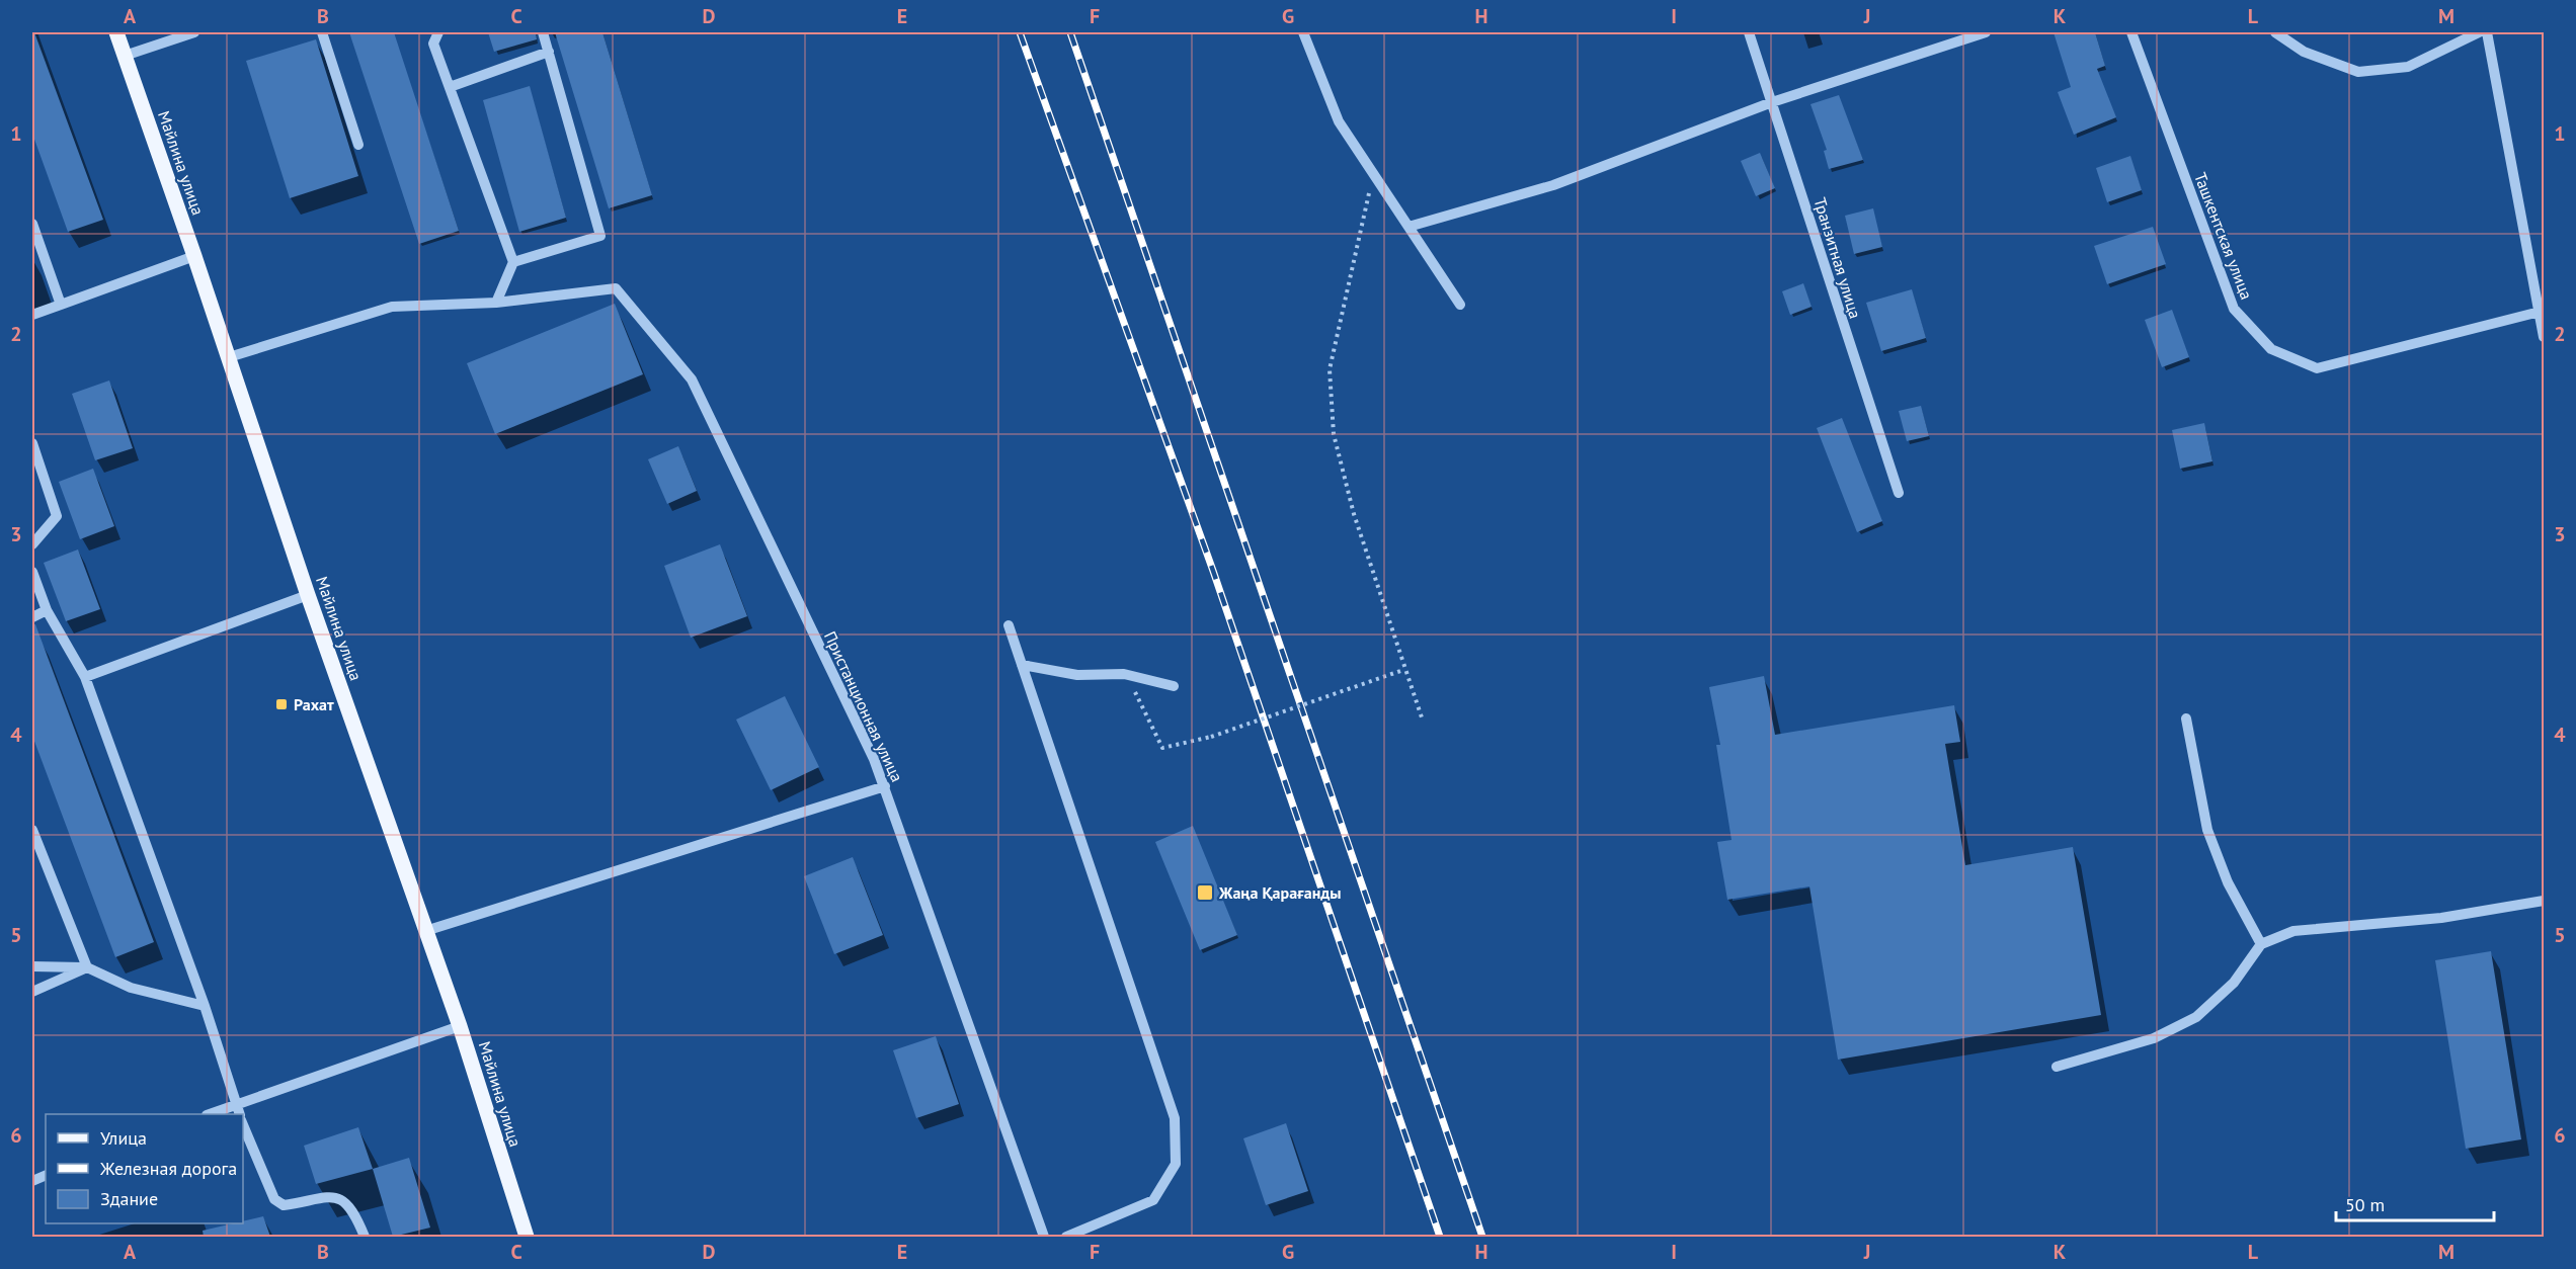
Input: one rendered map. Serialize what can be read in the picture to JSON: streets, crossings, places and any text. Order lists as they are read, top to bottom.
{
  "streets": {
    "main road": ["Майлина улица"],
    "street": ["Ташкентская улица", "Транзитная улица", "Пристанционная улица"]
  },
  "places": {
    "transit": ["Рахат", "Жаңа Қарағанды"]
  },
  "legend": ["Улица", "Железная дорога", "Здание"],
  "scale_bar": "50 m",
  "grid": {
    "columns": [
      "A",
      "B",
      "C",
      "D",
      "E",
      "F",
      "G",
      "H",
      "I",
      "J",
      "K",
      "L",
      "M"
    ],
    "rows": [
      "1",
      "2",
      "3",
      "4",
      "5",
      "6"
    ]
  }
}
